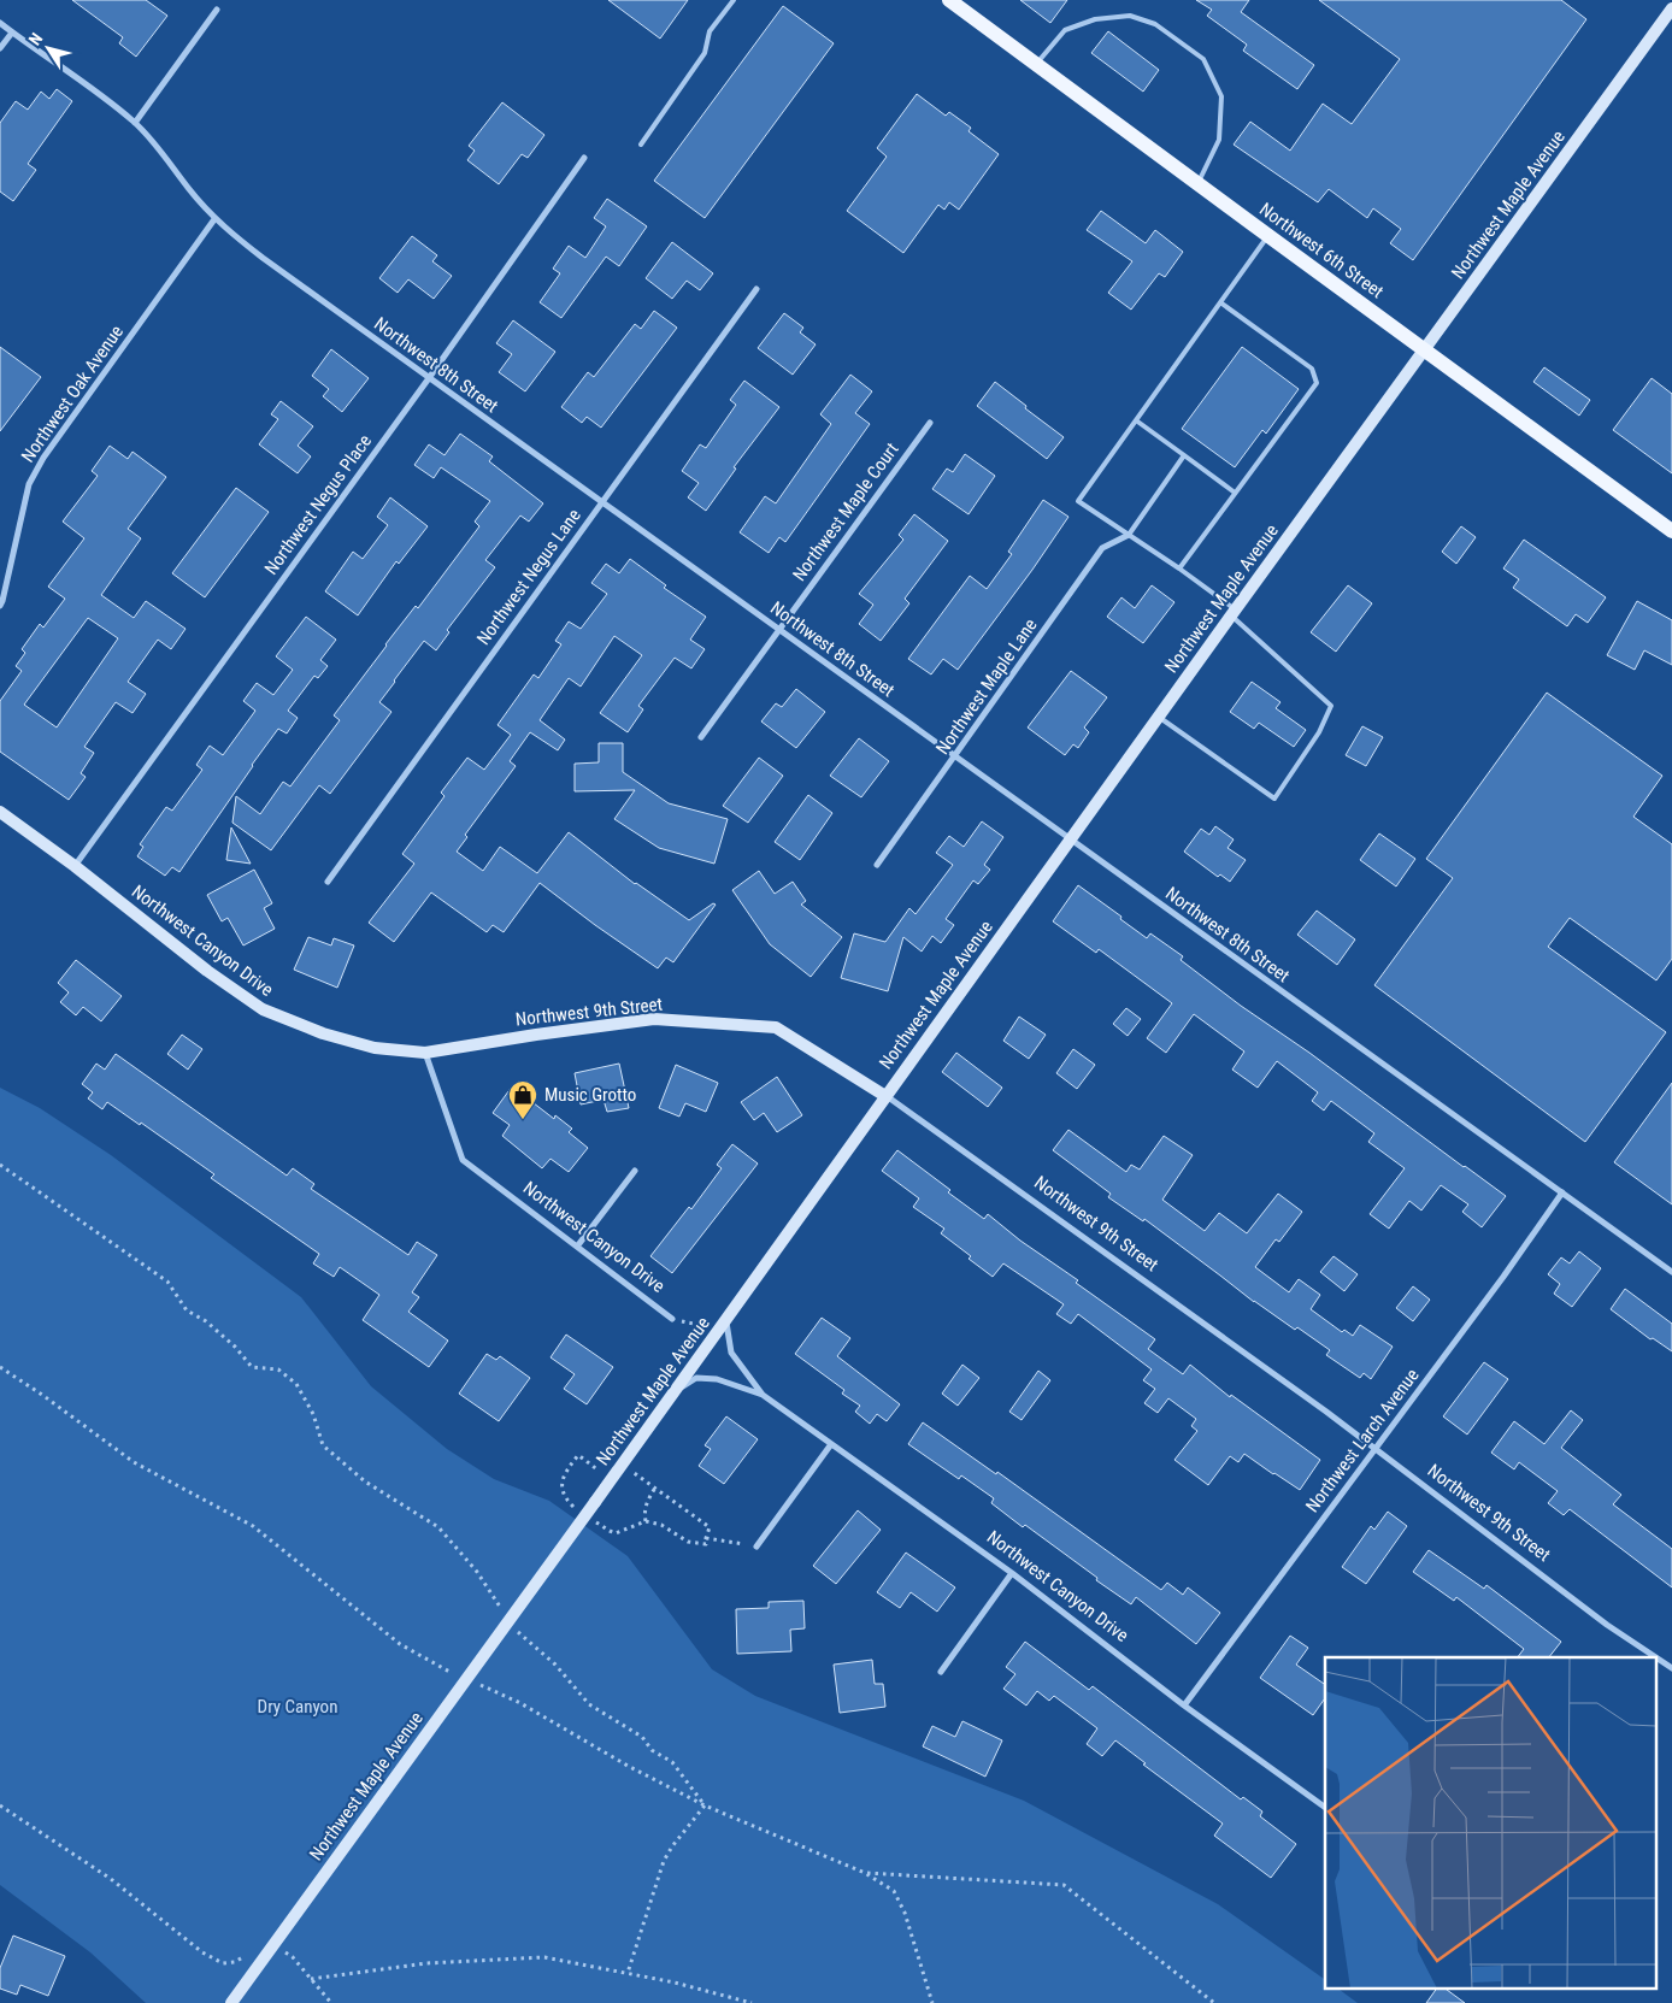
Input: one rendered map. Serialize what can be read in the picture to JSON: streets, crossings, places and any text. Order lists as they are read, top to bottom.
{
  "streets": {
    "main road": [
      "Northwest Maple Avenue",
      "Northwest 6th Street",
      "Northwest Canyon Drive",
      "Northwest 9th Street"
    ],
    "street": [
      "Northwest 8th Street",
      "Northwest Oak Avenue",
      "Northwest Negus Place",
      "Northwest Maple Court",
      "Northwest Negus Lane",
      "Northwest Maple Lane",
      "Northwest Larch Avenue"
    ]
  },
  "crossings": [
    ["Northwest Maple Avenue", "Northwest 6th Street"],
    ["Northwest Maple Avenue", "Northwest 8th Street"],
    ["Northwest Maple Avenue", "Northwest Canyon Drive"],
    ["Northwest Maple Avenue", "Northwest 9th Street"],
    ["Northwest 8th Street", "Northwest Oak Avenue"],
    ["Northwest 8th Street", "Northwest Negus Place"],
    ["Northwest 8th Street", "Northwest Maple Court"],
    ["Northwest 8th Street", "Northwest Negus Lane"],
    ["Northwest 8th Street", "Northwest Maple Lane"],
    ["Northwest 8th Street", "Northwest Larch Avenue"],
    ["Northwest Negus Place", "Northwest Canyon Drive"],
    ["Northwest Canyon Drive", "Northwest 9th Street"],
    ["Northwest Canyon Drive", "Northwest Larch Avenue"],
    ["Northwest 9th Street", "Northwest Larch Avenue"]
  ],
  "parks": ["Dry Canyon"],
  "places": {
    "shop": ["Music Grotto"]
  },
  "north": "top left"
}
